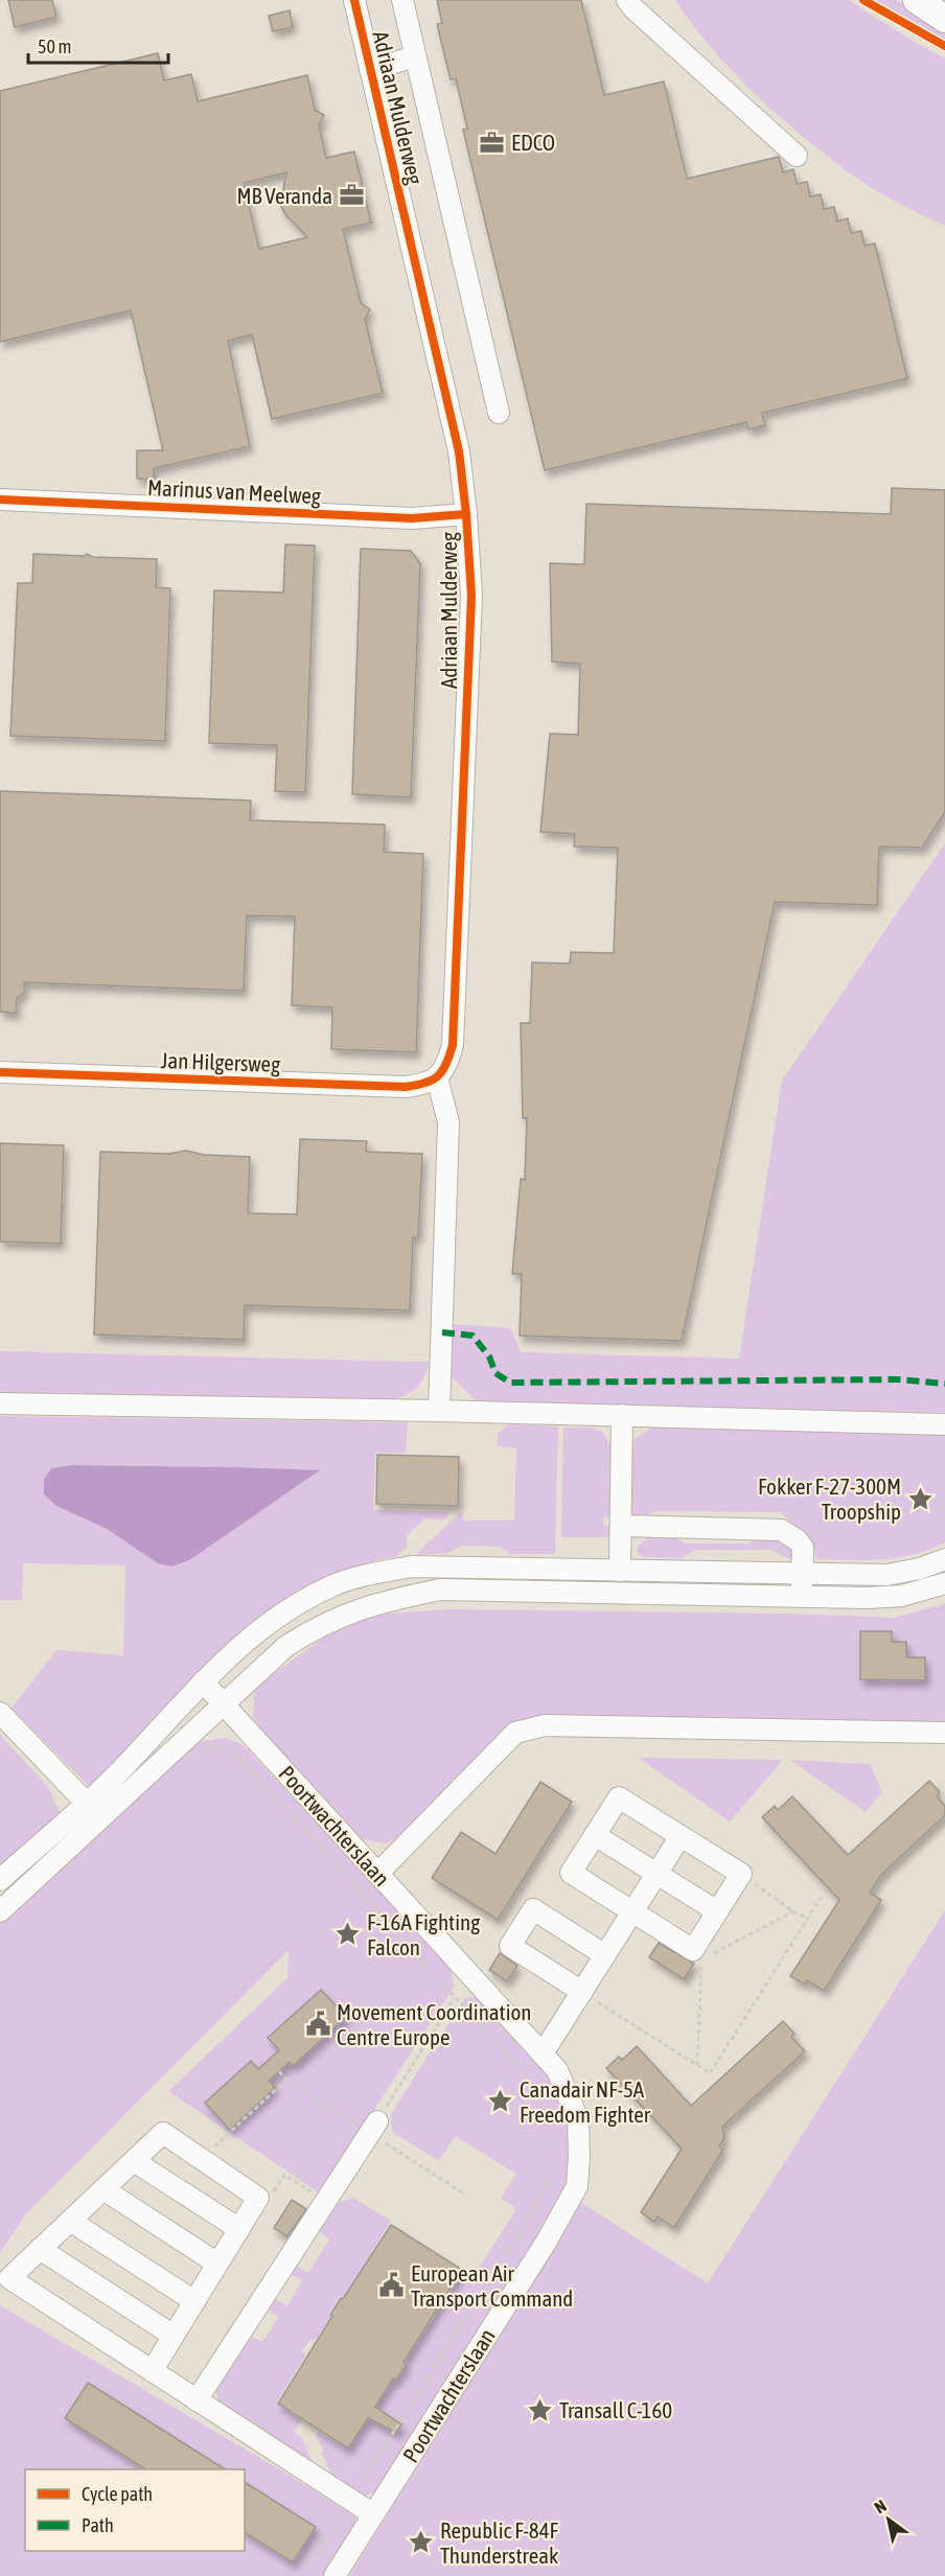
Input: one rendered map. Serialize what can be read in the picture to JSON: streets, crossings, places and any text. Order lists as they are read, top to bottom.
{
  "streets": {
    "street": [
      "Adriaan Mulderweg",
      "Marinus van Meelweg",
      "Jan Hilgersweg",
      "Poortwachterslaan"
    ]
  },
  "crossings": [
    ["Adriaan Mulderweg", "Marinus van Meelweg"],
    ["Adriaan Mulderweg", "Jan Hilgersweg"]
  ],
  "places": {
    "office": ["EDCO", "MB Veranda"],
    "place": [
      "Fokker F-27-300M Troopship",
      "F-16A Fighting Falcon",
      "Canadair NF-5A Freedom Fighter",
      "Transall C-160",
      "Republic F-84F Thunderstreak"
    ],
    "public building": ["Movement Coordination Centre Europe", "European Air Transport Command"]
  },
  "legend": ["Cycle path", "Path"],
  "scale_bar": "50 m",
  "north": "top left"
}
